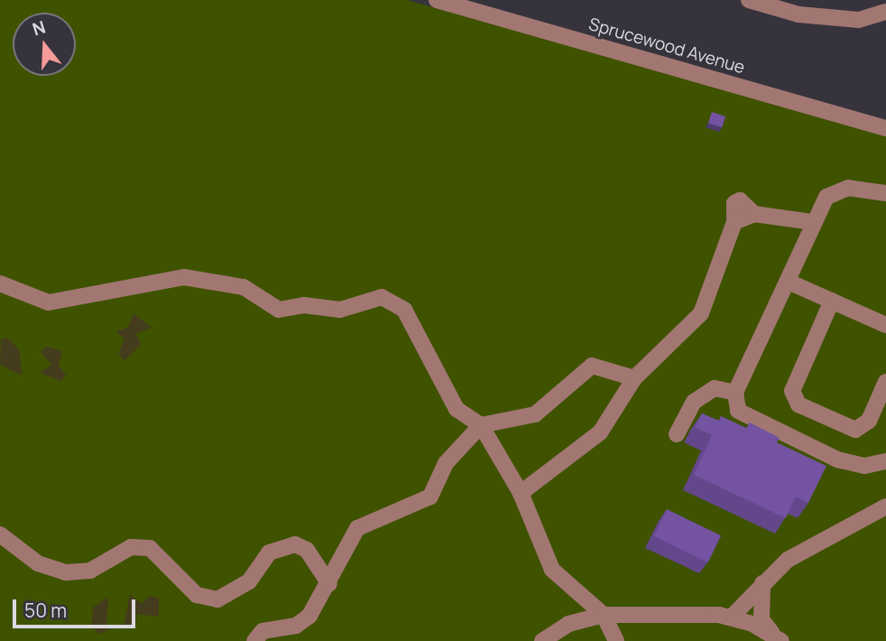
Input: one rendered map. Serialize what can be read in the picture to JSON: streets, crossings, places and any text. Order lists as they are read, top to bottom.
{
  "streets": {
    "street": ["Sprucewood Avenue"]
  },
  "scale_bar": "50 m",
  "north": "top"
}
